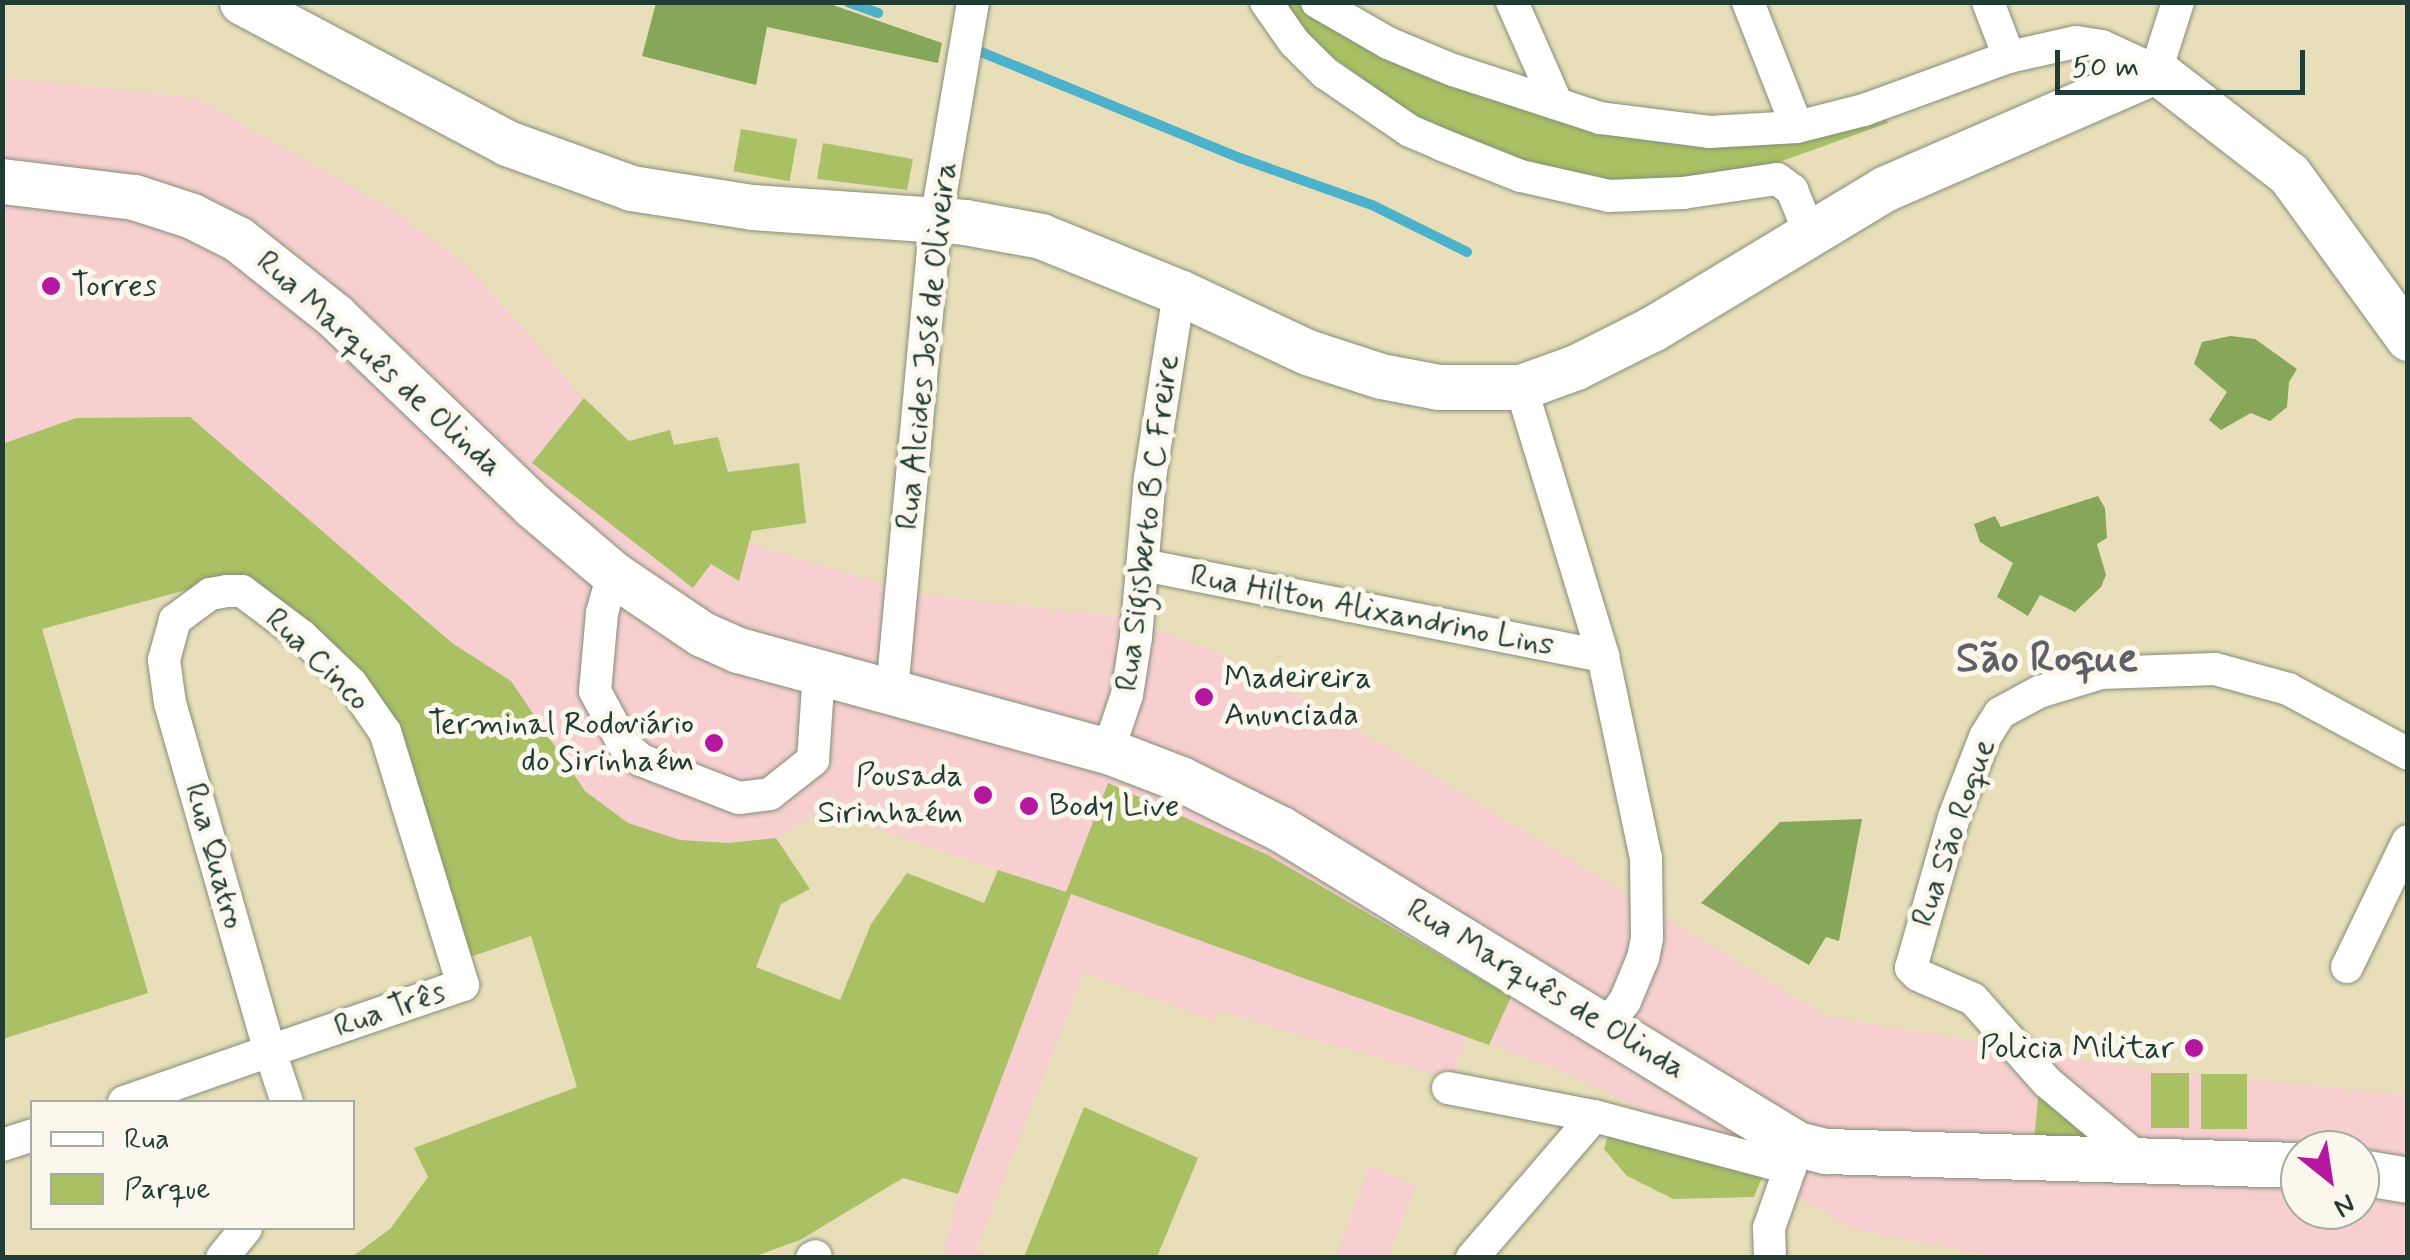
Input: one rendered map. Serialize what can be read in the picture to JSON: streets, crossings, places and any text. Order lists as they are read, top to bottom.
{
  "streets": {
    "main road": ["Rua Marquês de Olinda"],
    "street": [
      "Rua Alcides José de Oliveira",
      "Rua Sigisberto B C Freire",
      "Rua Hilton Alixandrino Lins",
      "Rua Cinco",
      "Rua São Roque",
      "Rua Quatro",
      "Rua Três"
    ]
  },
  "crossings": [
    ["Rua Alcides José de Oliveira", "Rua Marquês de Olinda"],
    ["Rua Marquês de Olinda", "Rua Sigisberto B C Freire"],
    ["Rua Marquês de Olinda", "Rua São Roque"],
    ["Rua Sigisberto B C Freire", "Rua Hilton Alixandrino Lins"],
    ["Rua Cinco", "Rua Quatro"],
    ["Rua Cinco", "Rua Três"],
    ["Rua Quatro", "Rua Três"]
  ],
  "districts": ["São Roque"],
  "places": [
    "Torres",
    "Madeireira Anunciada",
    "Terminal Rodoviário do Sirinhaém",
    "Pousada Sirinhaém",
    "Body Live",
    "Policia Militar"
  ],
  "legend": ["Rua", "Parque"],
  "scale_bar": "50 m",
  "north": "bottom right"
}
